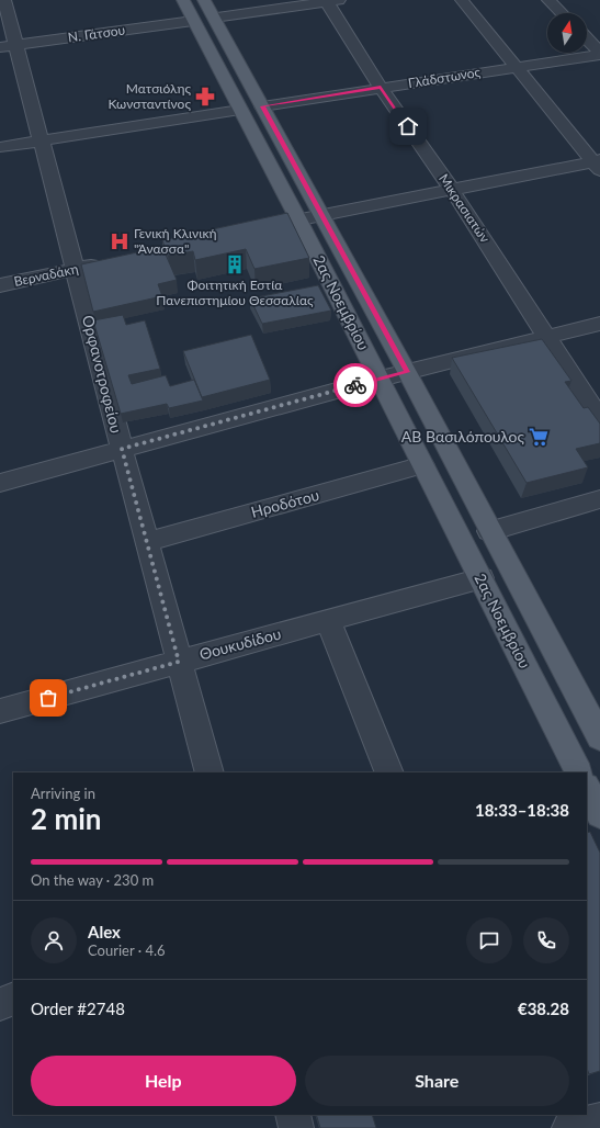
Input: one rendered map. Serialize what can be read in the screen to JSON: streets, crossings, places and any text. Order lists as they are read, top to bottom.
{
  "streets": {
    "main road": ["2ας Νοεμβρίου"],
    "street": [
      "Ν. Γάτσου",
      "Γλάδστωνος",
      "Μικρασιατών",
      "Βερναδάκη",
      "Ορφανοτροφείου",
      "Ηροδότου",
      "Θουκυδίδου"
    ]
  },
  "crossings": [
    ["Ν. Γάτσου", "2ας Νοεμβρίου"],
    ["Ν. Γάτσου", "Ορφανοτροφείου"],
    ["Γλάδστωνος", "Μικρασιατών"],
    ["Γλάδστωνος", "2ας Νοεμβρίου"],
    ["Βερναδάκη", "Ορφανοτροφείου"],
    ["2ας Νοεμβρίου", "Ηροδότου"],
    ["2ας Νοεμβρίου", "Θουκυδίδου"],
    ["Ορφανοτροφείου", "Ηροδότου"],
    ["Ορφανοτροφείου", "Θουκυδίδου"]
  ],
  "places": {
    "pharmacy": ["Ματσιόλης Κωνσταντίνος"],
    "hospital": ["Γενική Κλινική \"Άνασσα\""],
    "building": ["Φοιτητική Εστία Πανεπιστημίου Θεσσαλίας"],
    "supermarket": ["ΑΒ Βασιλόπουλος"]
  },
  "north": "top",
  "page": {
    "heading": ["2 min", "Arriving in", "18:33–18:38"],
    "panel": [
      "Alex",
      "Courier · 4.6",
      "Order #2748",
      "€38.28"
    ],
    "bar": "On the way · 230 m",
    "buttons": ["Help", "Share"]
  }
}
